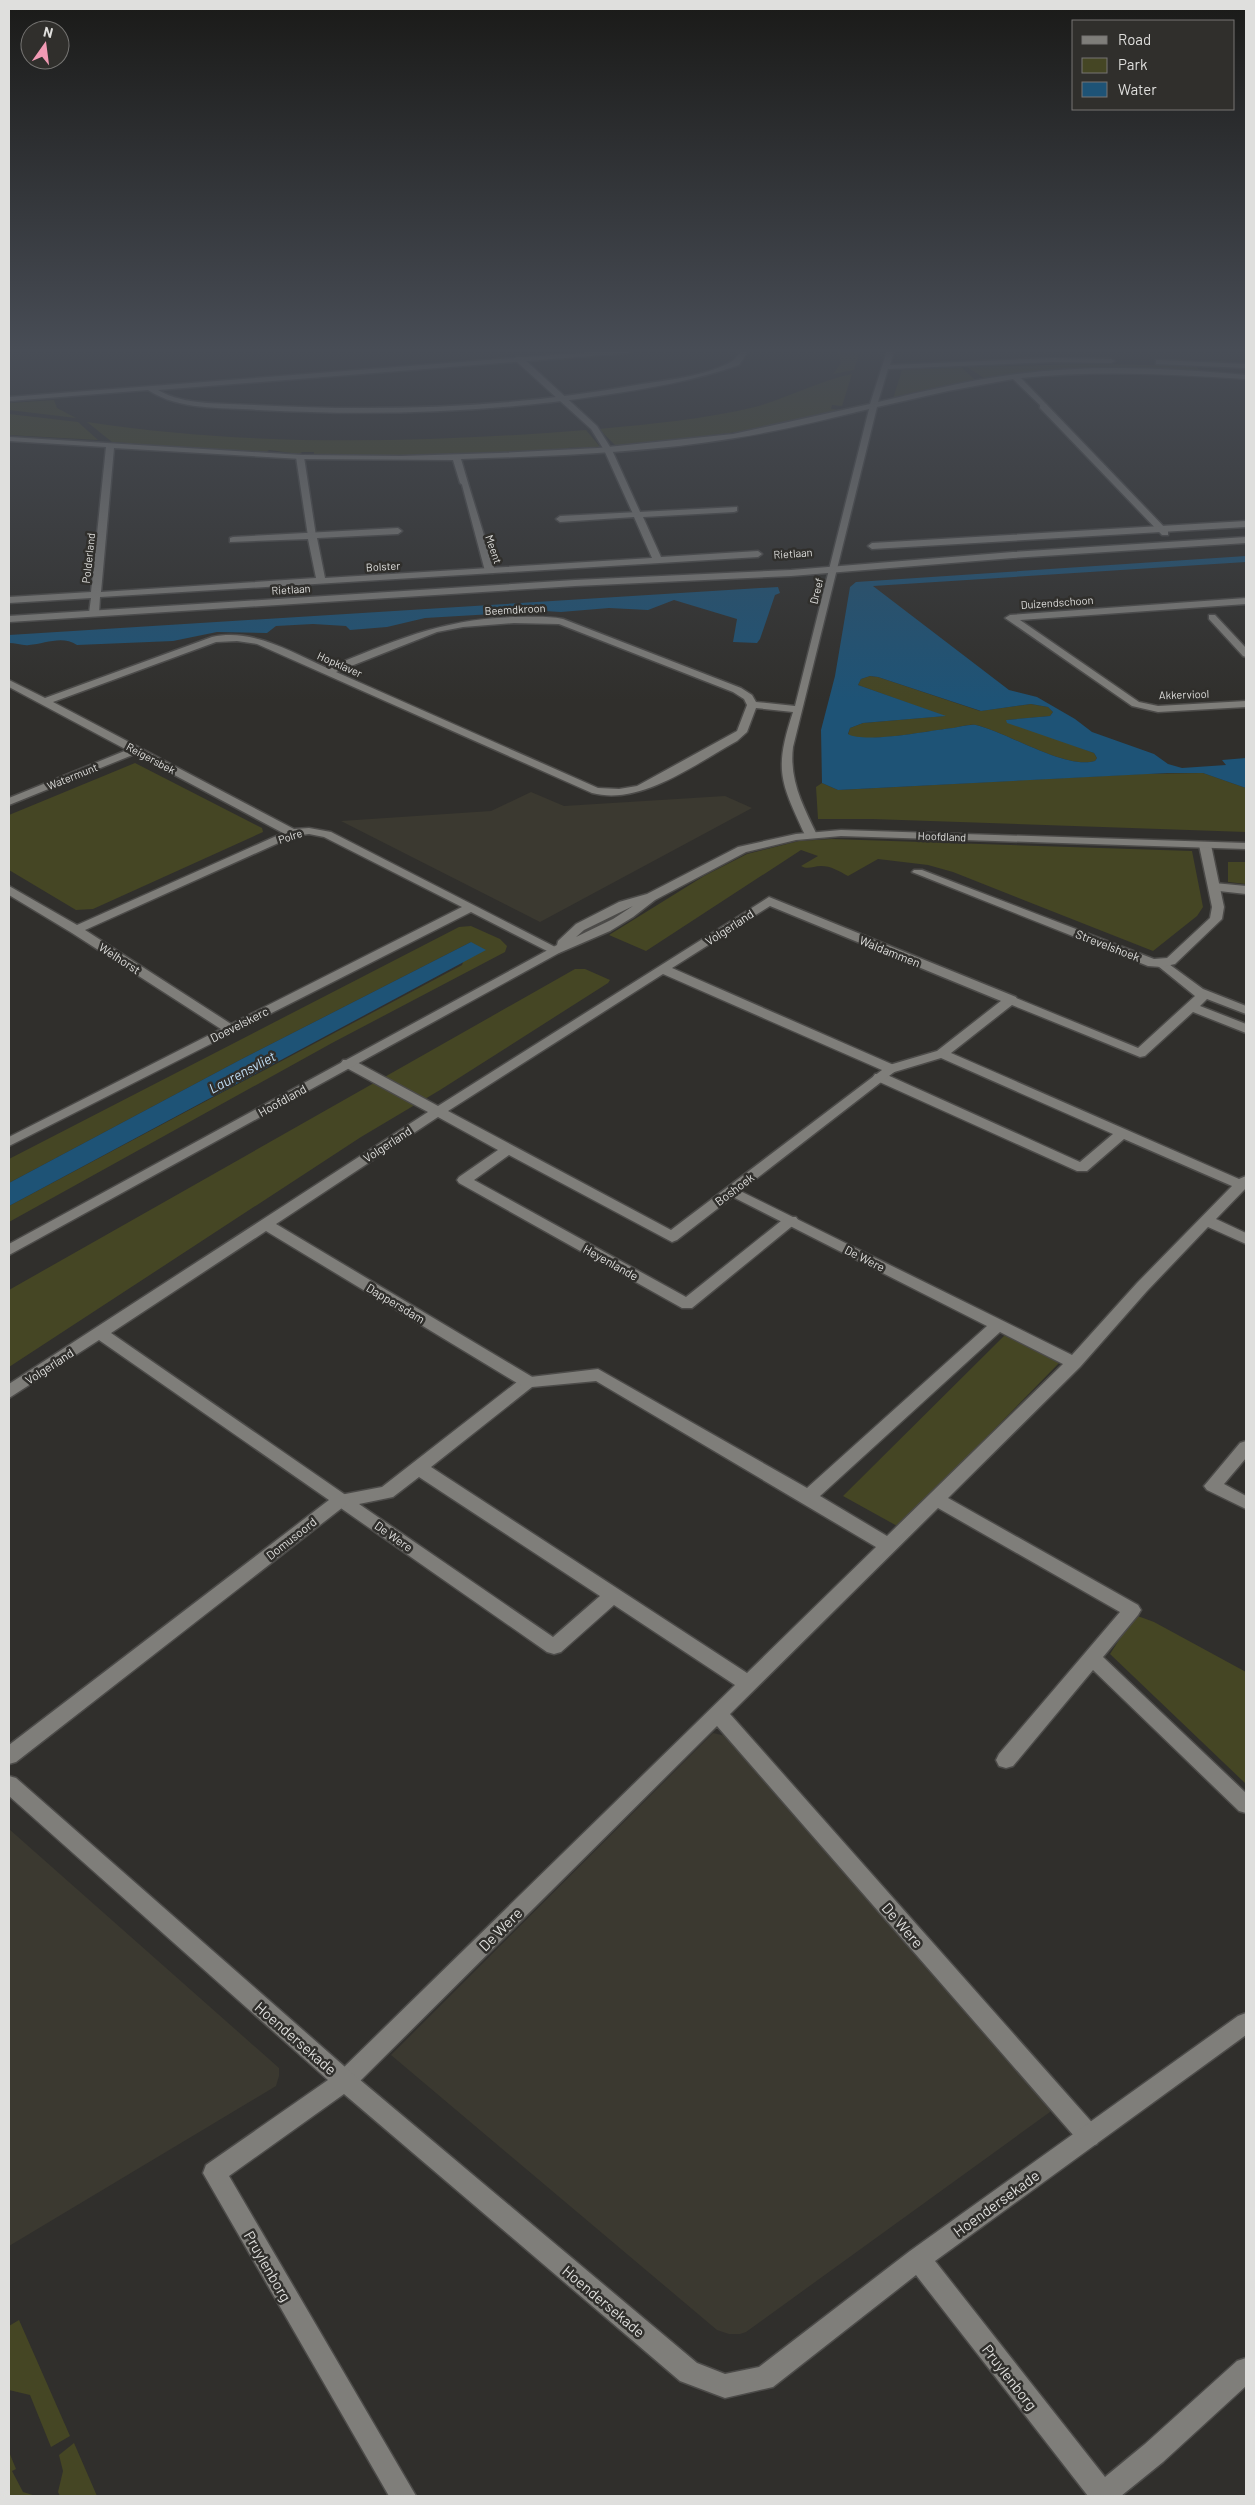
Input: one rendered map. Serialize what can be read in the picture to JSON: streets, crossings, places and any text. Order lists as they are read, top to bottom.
{
  "streets": {
    "street": [
      "Meent",
      "Rietlaan",
      "Polderland",
      "Bolster",
      "Dreef",
      "Duizendschoon",
      "Beemdkroon",
      "Hopklaver",
      "Akkerviool",
      "Reigersbek",
      "Watermunt",
      "Polre",
      "Hoofdland",
      "Volgerland",
      "Strevelshoek",
      "Waldammen",
      "Welhorst",
      "Doevelskerc",
      "Boshoek",
      "De Were",
      "Heyenlande",
      "Dappersdam",
      "Domusoord",
      "Hoendersekade",
      "Pruylenborg"
    ]
  },
  "crossings": [
    ["Meent", "Rietlaan"],
    ["Meent", "Bolster"],
    ["Rietlaan", "Polderland"],
    ["Rietlaan", "Dreef"],
    ["Polderland", "Bolster"],
    ["Dreef", "Hoofdland"],
    ["Duizendschoon", "Akkerviool"],
    ["Beemdkroon", "Hopklaver"],
    ["Hopklaver", "Reigersbek"],
    ["Reigersbek", "Watermunt"],
    ["Reigersbek", "Polre"],
    ["Polre", "Hoofdland"],
    ["Polre", "Welhorst"],
    ["Polre", "Doevelskerc"],
    ["Hoofdland", "Boshoek"],
    ["Volgerland", "Waldammen"],
    ["Volgerland", "Boshoek"],
    ["Volgerland", "Dappersdam"],
    ["Welhorst", "Doevelskerc"],
    ["Boshoek", "De Were"],
    ["Boshoek", "Heyenlande"],
    ["De Were", "Heyenlande"],
    ["De Were", "Domusoord"],
    ["De Were", "Hoendersekade"],
    ["De Were", "Pruylenborg"],
    ["Hoendersekade", "Pruylenborg"]
  ],
  "water": ["Laurensvliet"],
  "legend": ["Road", "Park", "Water"],
  "north": "top"
}
